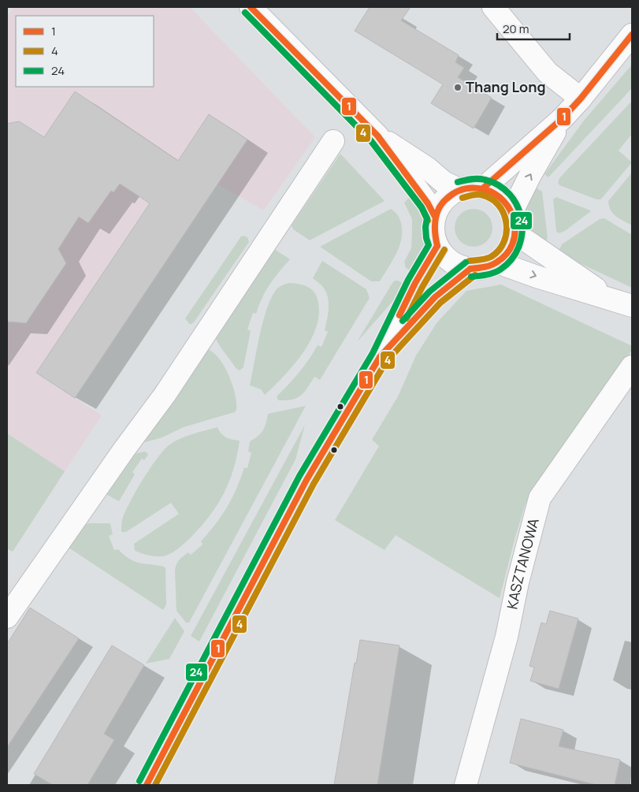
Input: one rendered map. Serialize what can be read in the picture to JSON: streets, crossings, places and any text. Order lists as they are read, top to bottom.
{
  "streets": {
    "street": ["KASZTANOWA"]
  },
  "places": ["Thang Long"],
  "lines": ["transit line 1", "transit line 4", "transit line 24"],
  "legend": ["1", "4", "24"],
  "scale_bar": "20 m"
}
